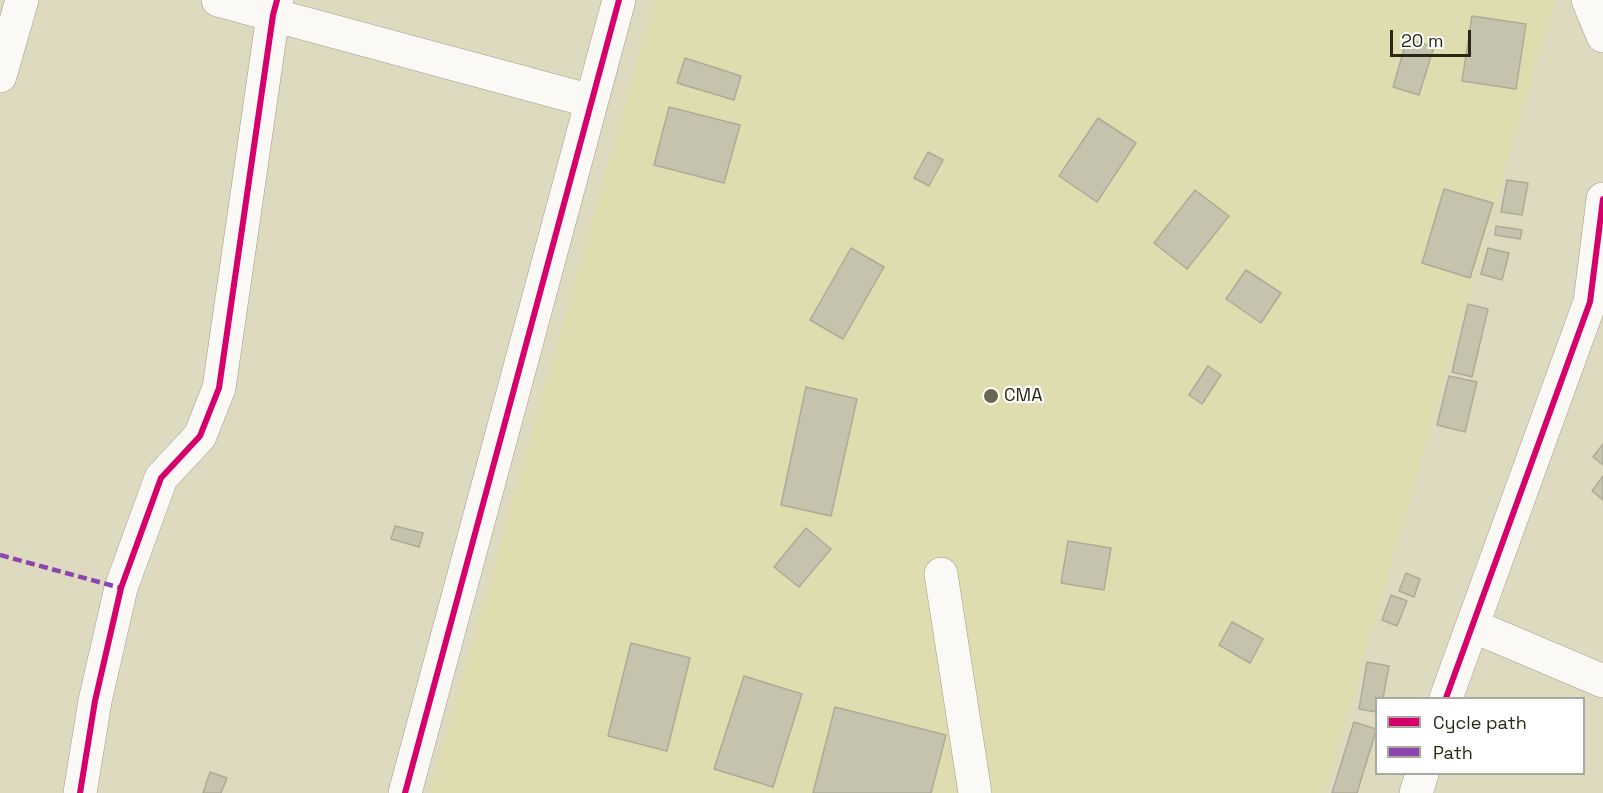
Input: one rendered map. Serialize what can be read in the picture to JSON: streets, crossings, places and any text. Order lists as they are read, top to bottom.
{
  "places": ["CMA"],
  "legend": ["Cycle path", "Path"],
  "scale_bar": "20 m"
}
